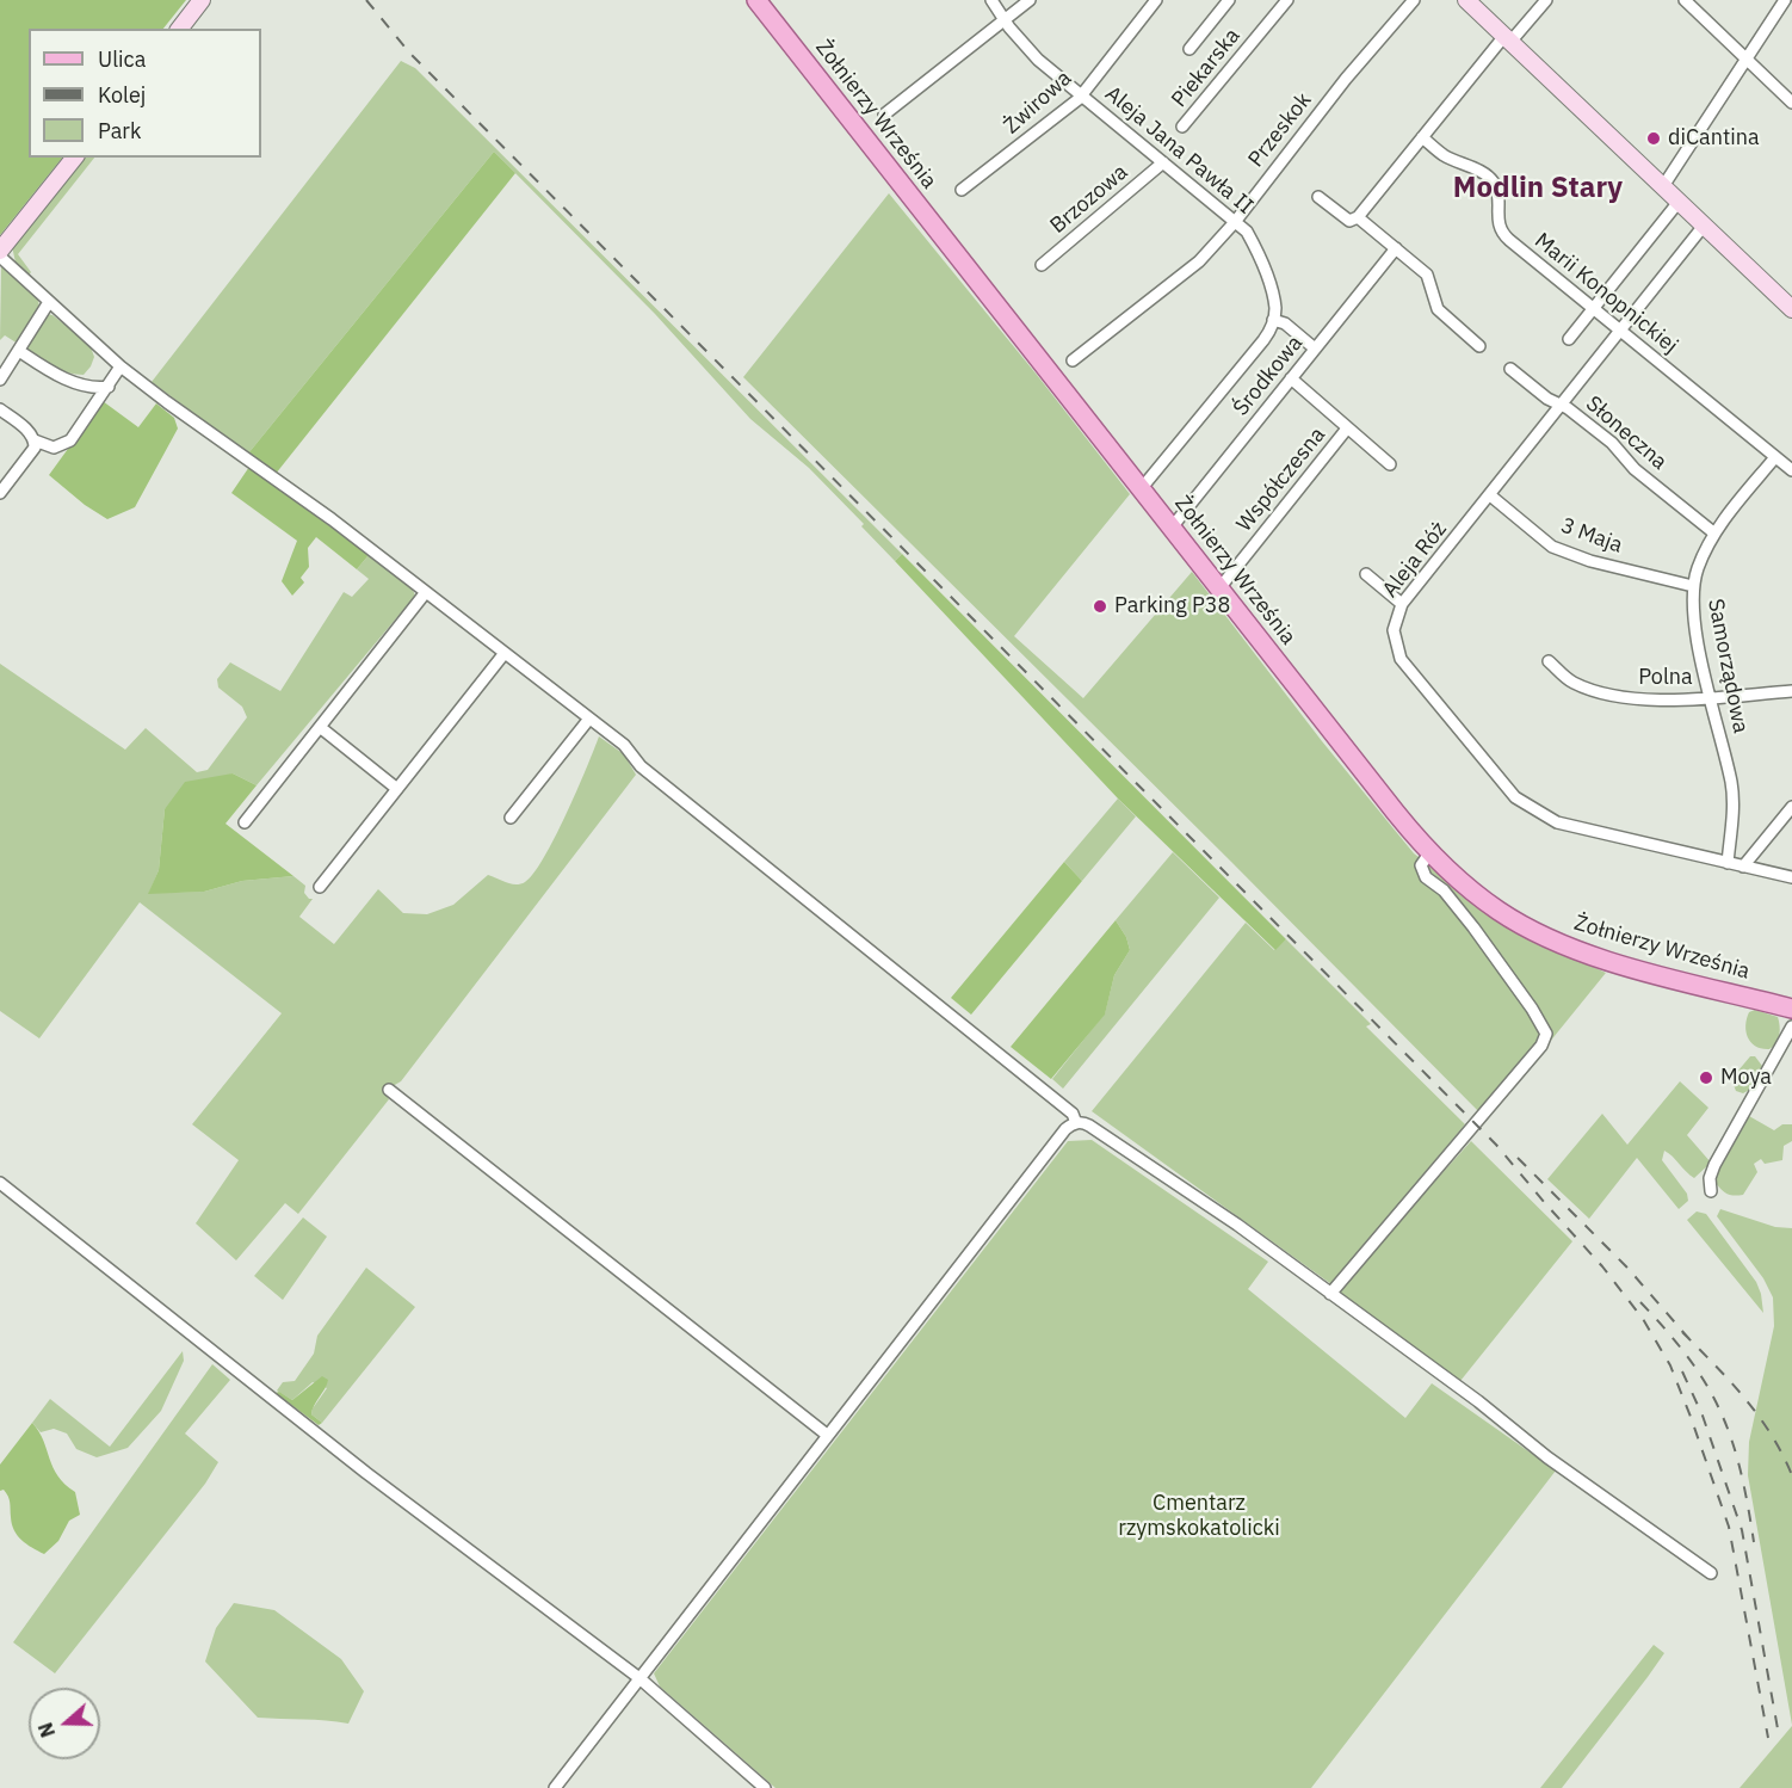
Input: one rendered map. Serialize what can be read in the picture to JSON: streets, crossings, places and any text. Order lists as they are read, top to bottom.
{
  "streets": {
    "main road": ["Żołnierzy Września"],
    "street": [
      "Piekarska",
      "Żwirowa",
      "Przeskok",
      "Aleja Jana Pawła II",
      "Brzozowa",
      "Marii Konopnickiej",
      "Środkowa",
      "Słoneczna",
      "Współczesna",
      "3 Maja",
      "Aleja Róż",
      "Samorządowa",
      "Polna"
    ]
  },
  "crossings": [
    ["Żwirowa", "Aleja Jana Pawła II"],
    ["Żołnierzy Września", "Środkowa"],
    ["Żołnierzy Września", "Współczesna"],
    ["Przeskok", "Aleja Jana Pawła II"],
    ["Aleja Jana Pawła II", "Brzozowa"],
    ["Marii Konopnickiej", "Aleja Róż"],
    ["Marii Konopnickiej", "Samorządowa"],
    ["Środkowa", "Współczesna"],
    ["Słoneczna", "Aleja Róż"],
    ["Słoneczna", "Samorządowa"],
    ["3 Maja", "Aleja Róż"],
    ["3 Maja", "Samorządowa"],
    ["Aleja Róż", "Samorządowa"],
    ["Samorządowa", "Polna"]
  ],
  "districts": ["Modlin Stary"],
  "parks": ["Cmentarz rzymskokatolicki"],
  "places": ["diCantina", "Parking P38", "Moya"],
  "legend": ["Ulica", "Kolej", "Park"],
  "north": "left"
}
